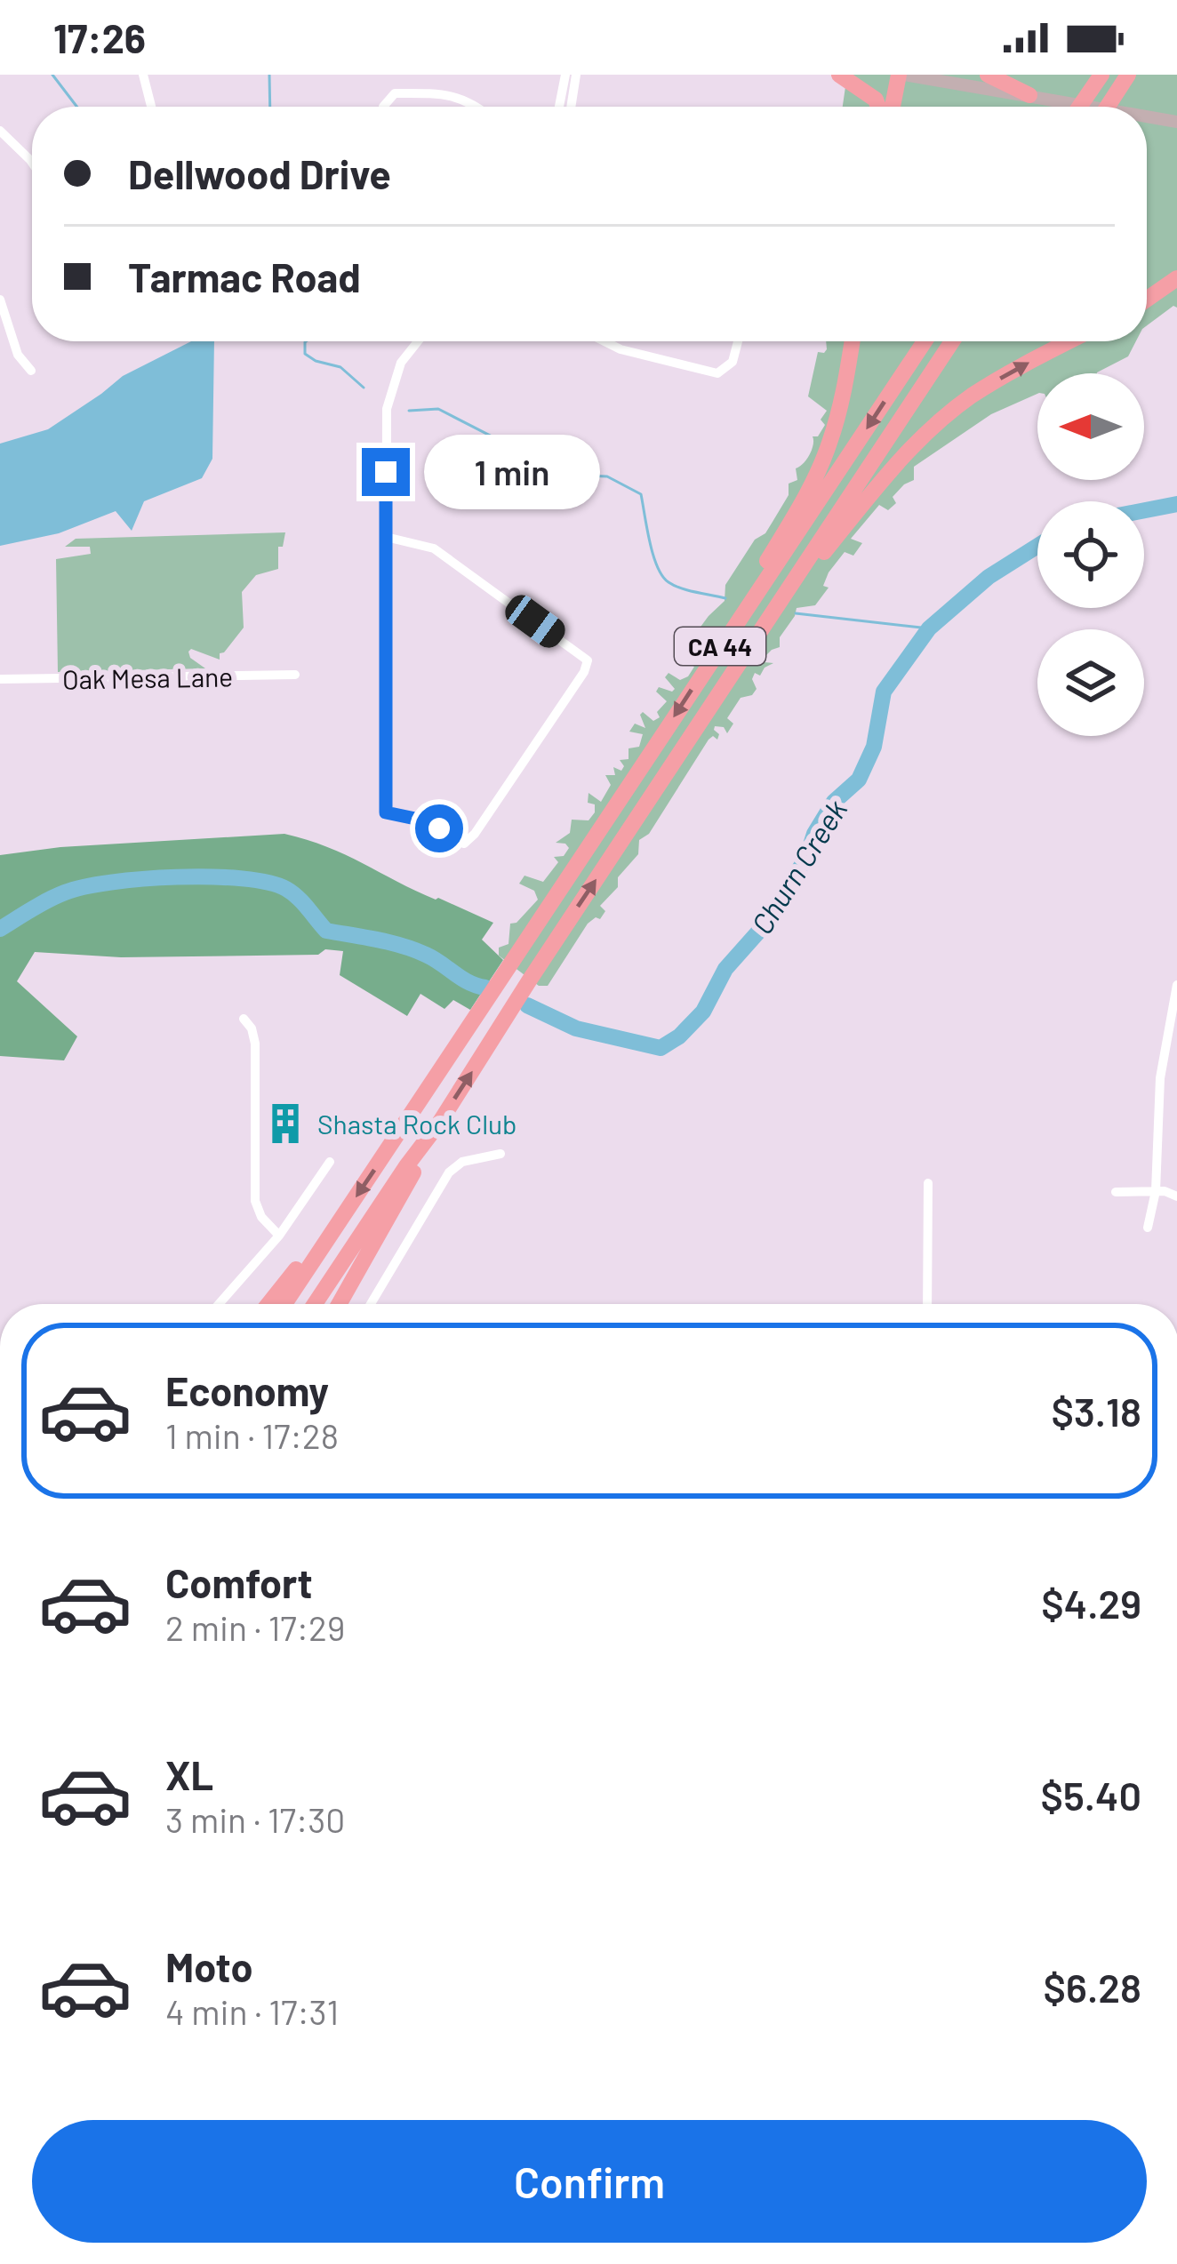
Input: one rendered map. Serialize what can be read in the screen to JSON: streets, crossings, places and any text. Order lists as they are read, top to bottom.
{
  "streets": {
    "highway": ["CA 44"],
    "street": ["Oak Mesa Lane"]
  },
  "water": ["Churn Creek"],
  "places": {
    "building": ["Shasta Rock Club"]
  },
  "north": "left",
  "page": {
    "status": "17:26",
    "banner": ["Dellwood Drive", "Tarmac Road"],
    "bubble": "1 min",
    "list": [
      {
        "name": "Economy",
        "note": "1 min · 17:28",
        "value": "$3.18"
      },
      {
        "name": "Comfort",
        "note": "2 min · 17:29",
        "value": "$4.29"
      },
      {
        "name": "XL",
        "note": "3 min · 17:30",
        "value": "$5.40"
      },
      {
        "name": "Moto",
        "note": "4 min · 17:31",
        "value": "$6.28"
      }
    ],
    "buttons": "Confirm"
  }
}
